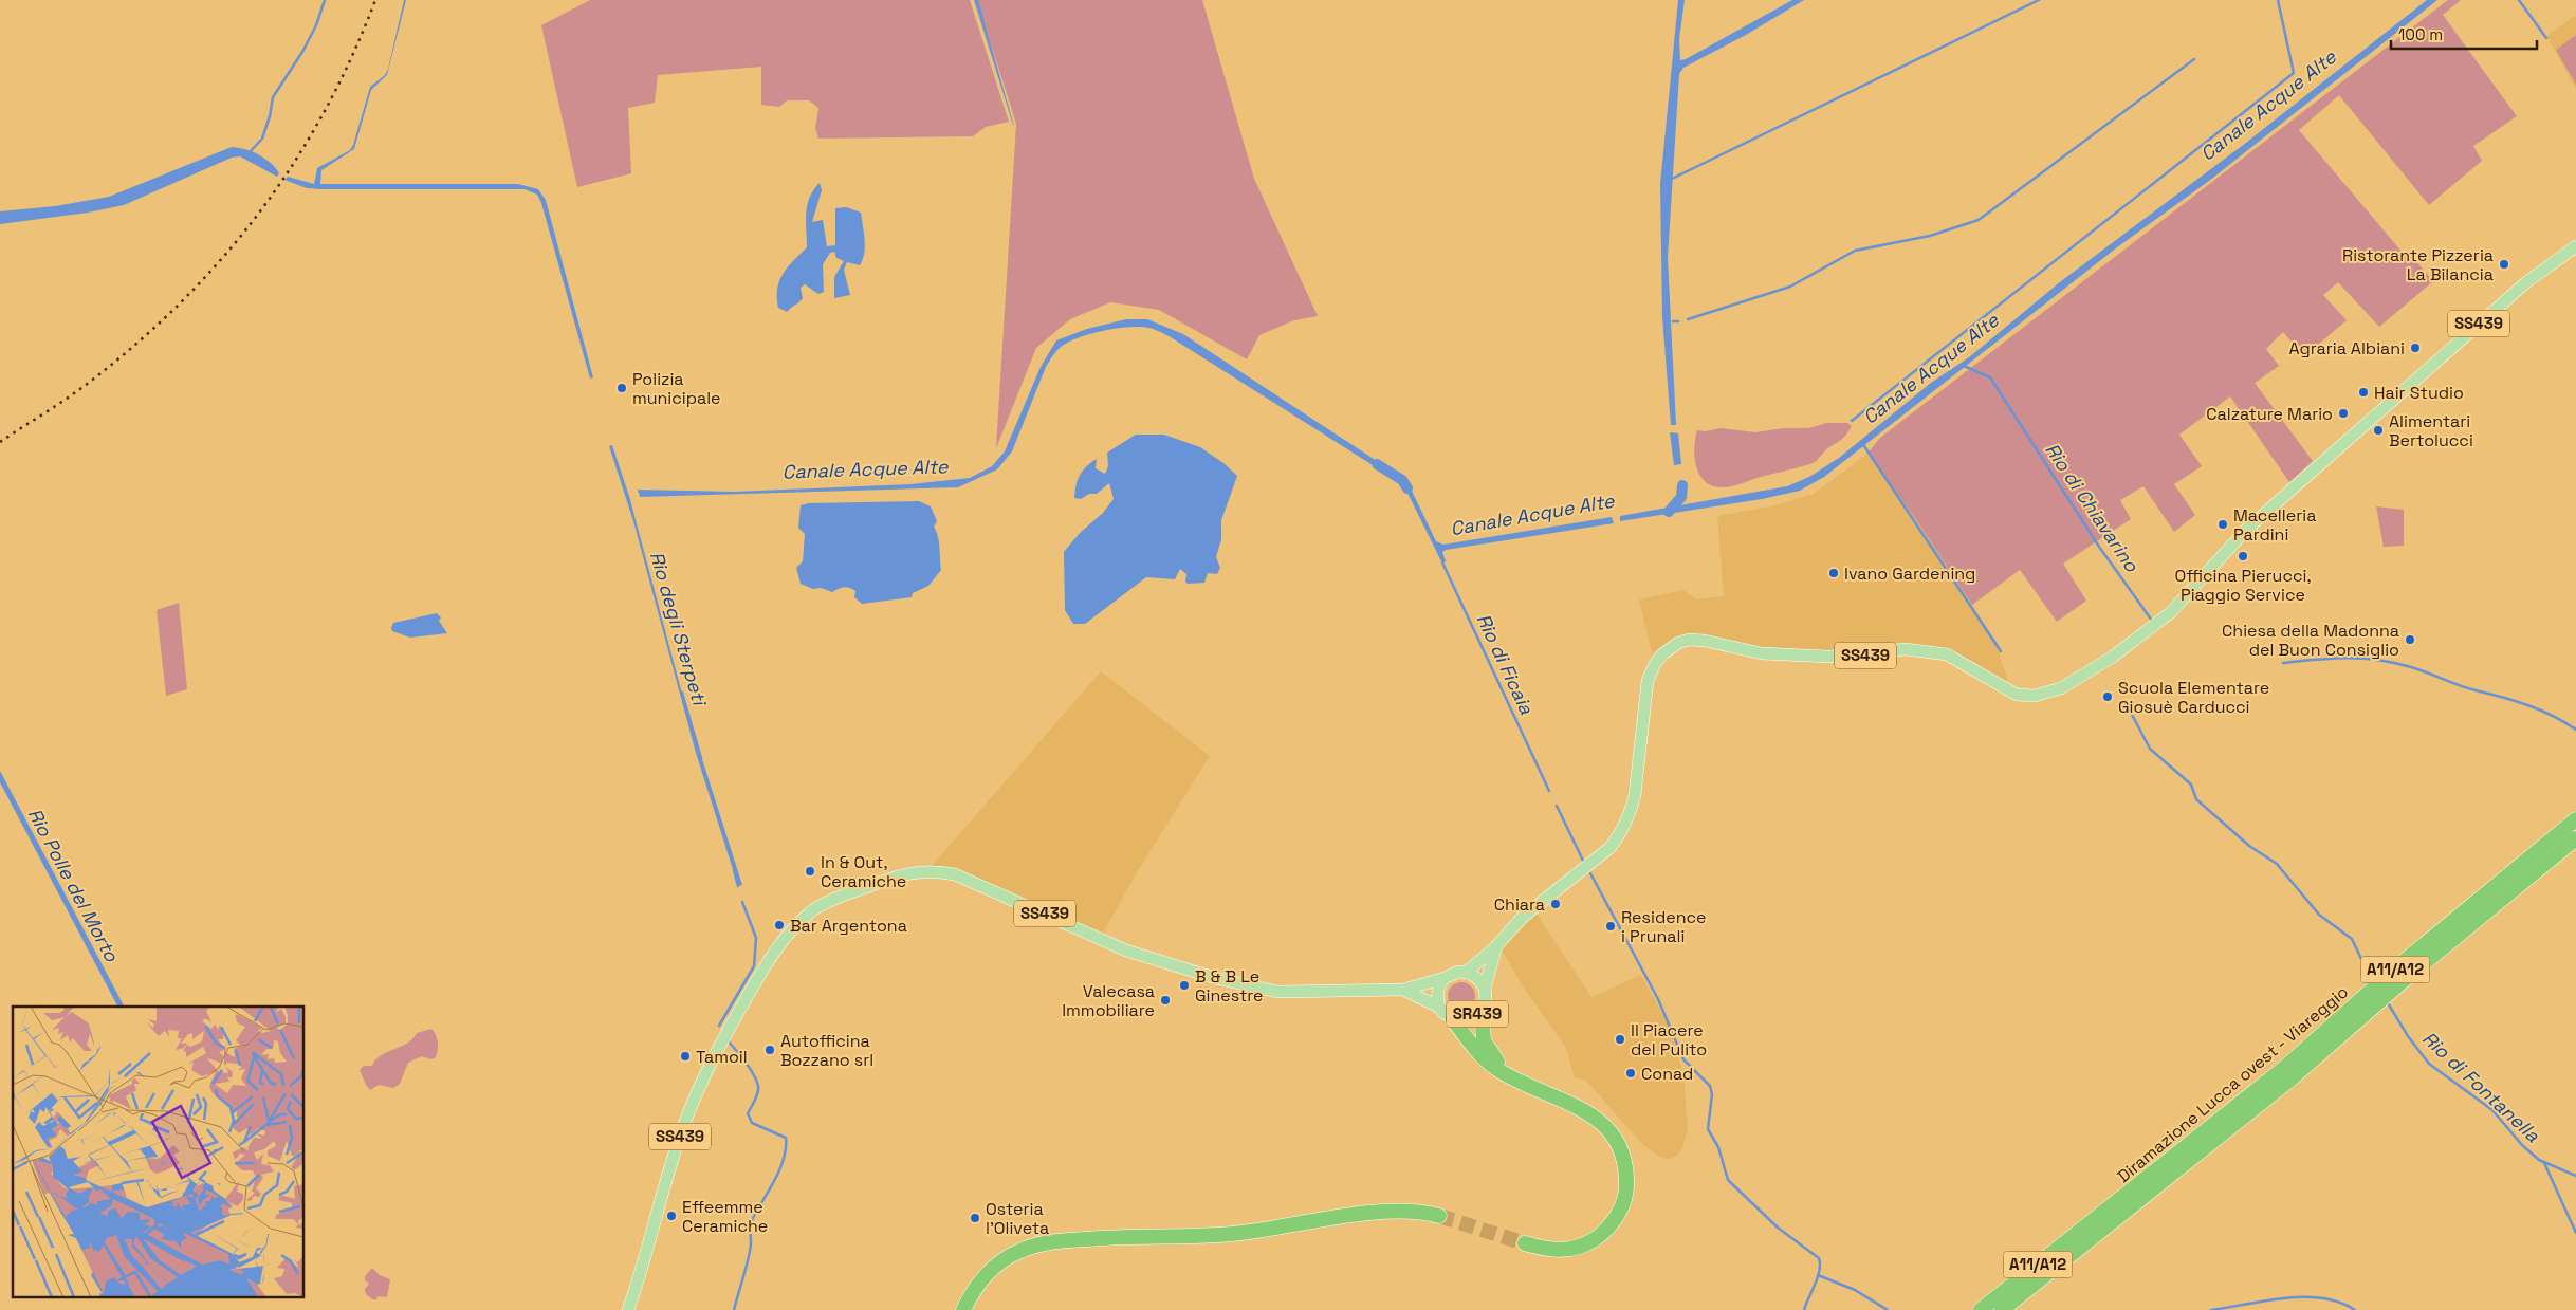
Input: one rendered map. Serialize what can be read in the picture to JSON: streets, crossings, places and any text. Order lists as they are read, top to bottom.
{
  "streets": {
    "highway": ["A11/A12", "Diramazione Lucca ovest - Viareggio"],
    "main road": ["SS439", "SR439"]
  },
  "crossings": [
    ["SS439", "SR439"]
  ],
  "water": [
    "Canale Acque Alte",
    "Rio di Chiavarino",
    "Rio degli Sterpeti",
    "Rio di Ficaia",
    "Rio Polle del Morto",
    "Rio di Fontanella"
  ],
  "places": [
    "Ristorante Pizzeria La Bilancia",
    "Agraria Albiani",
    "Polizia municipale",
    "Hair Studio",
    "Calzature Mario",
    "Alimentari Bertolucci",
    "Macelleria Pardini",
    "Officina Pierucci, Piaggio Service",
    "Ivano Gardening",
    "Chiesa della Madonna del Buon Consiglio",
    "Scuola Elementare Giosuè Carducci",
    "In & Out, Ceramiche",
    "Chiara",
    "Bar Argentona",
    "Residence i Prunali",
    "B & B Le Ginestre",
    "Valecasa Immobiliare",
    "Il Piacere del Pulito",
    "Autofficina Bozzano srl",
    "Tamoil",
    "Conad",
    "Effeemme Ceramiche",
    "Osteria l'Oliveta"
  ],
  "scale_bar": "100 m"
}
